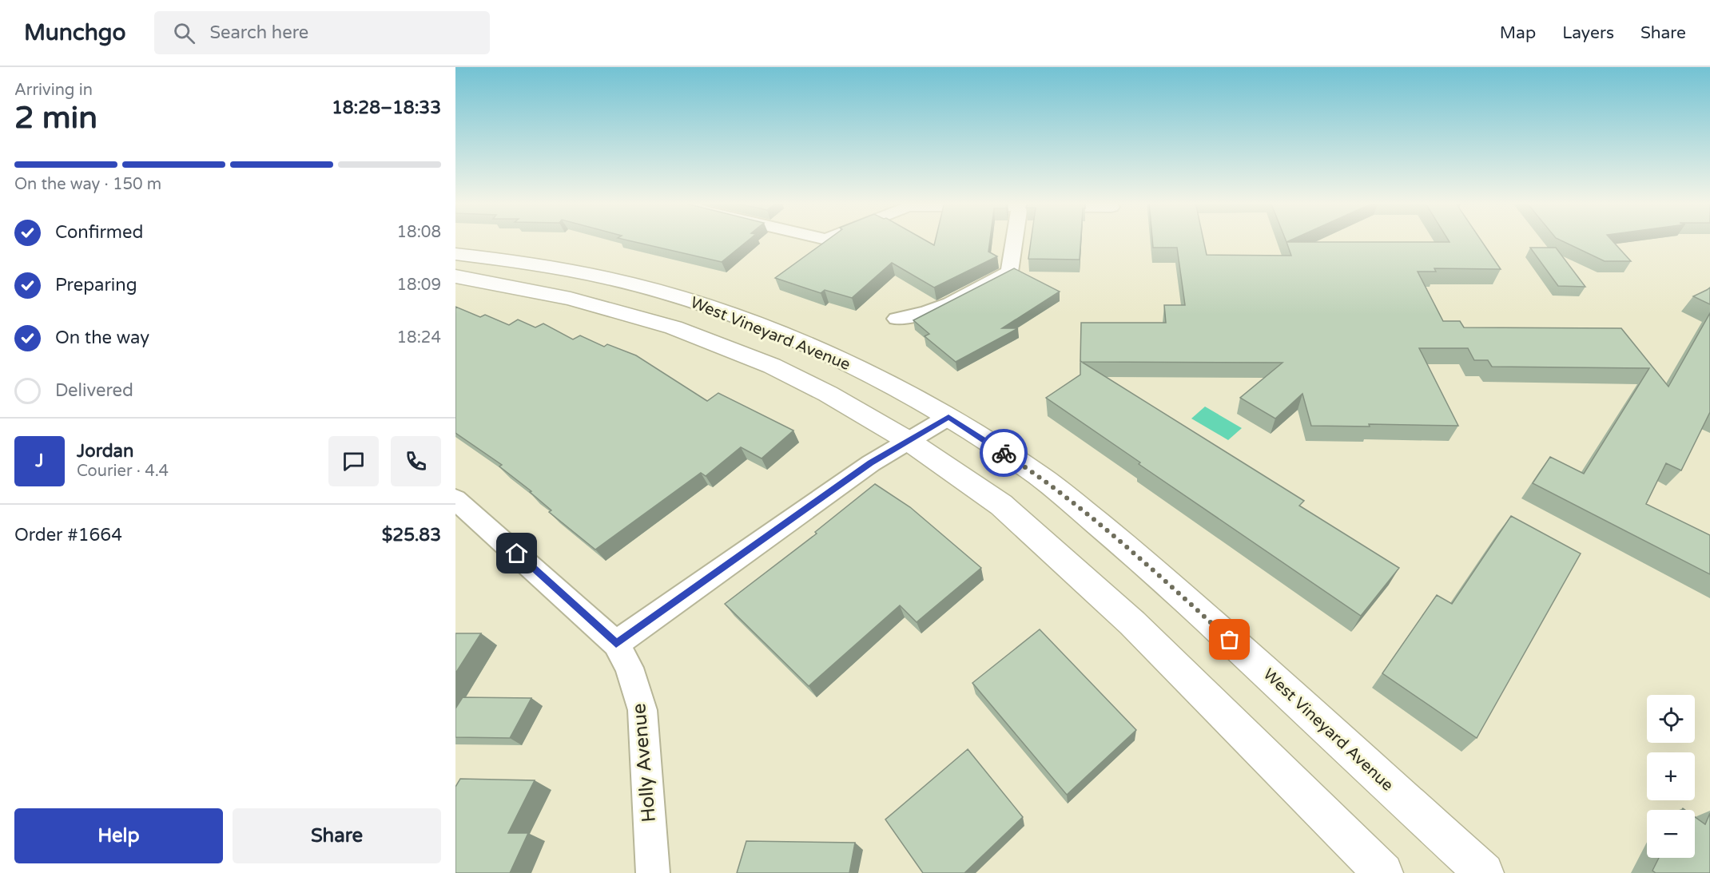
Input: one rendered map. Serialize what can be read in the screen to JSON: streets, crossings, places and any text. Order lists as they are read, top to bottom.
{
  "streets": {
    "main road": ["West Vineyard Avenue"],
    "street": ["Holly Avenue"]
  },
  "page": {
    "header": "Munchgo",
    "search": "Search here",
    "nav": ["Map", "Layers", "Share"],
    "heading": ["2 min", "Arriving in", "18:28–18:33"],
    "panel": [
      "Jordan",
      "Courier · 4.4",
      "Order #1664",
      "$25.83"
    ],
    "bar": "On the way · 150 m",
    "list": [
      ["Confirmed", "18:08"],
      ["Preparing", "18:09"],
      ["On the way", "18:24"],
      "Delivered"
    ],
    "round": "J",
    "map_buttons": ["+", "−"],
    "buttons": ["Help", "Share"]
  }
}
